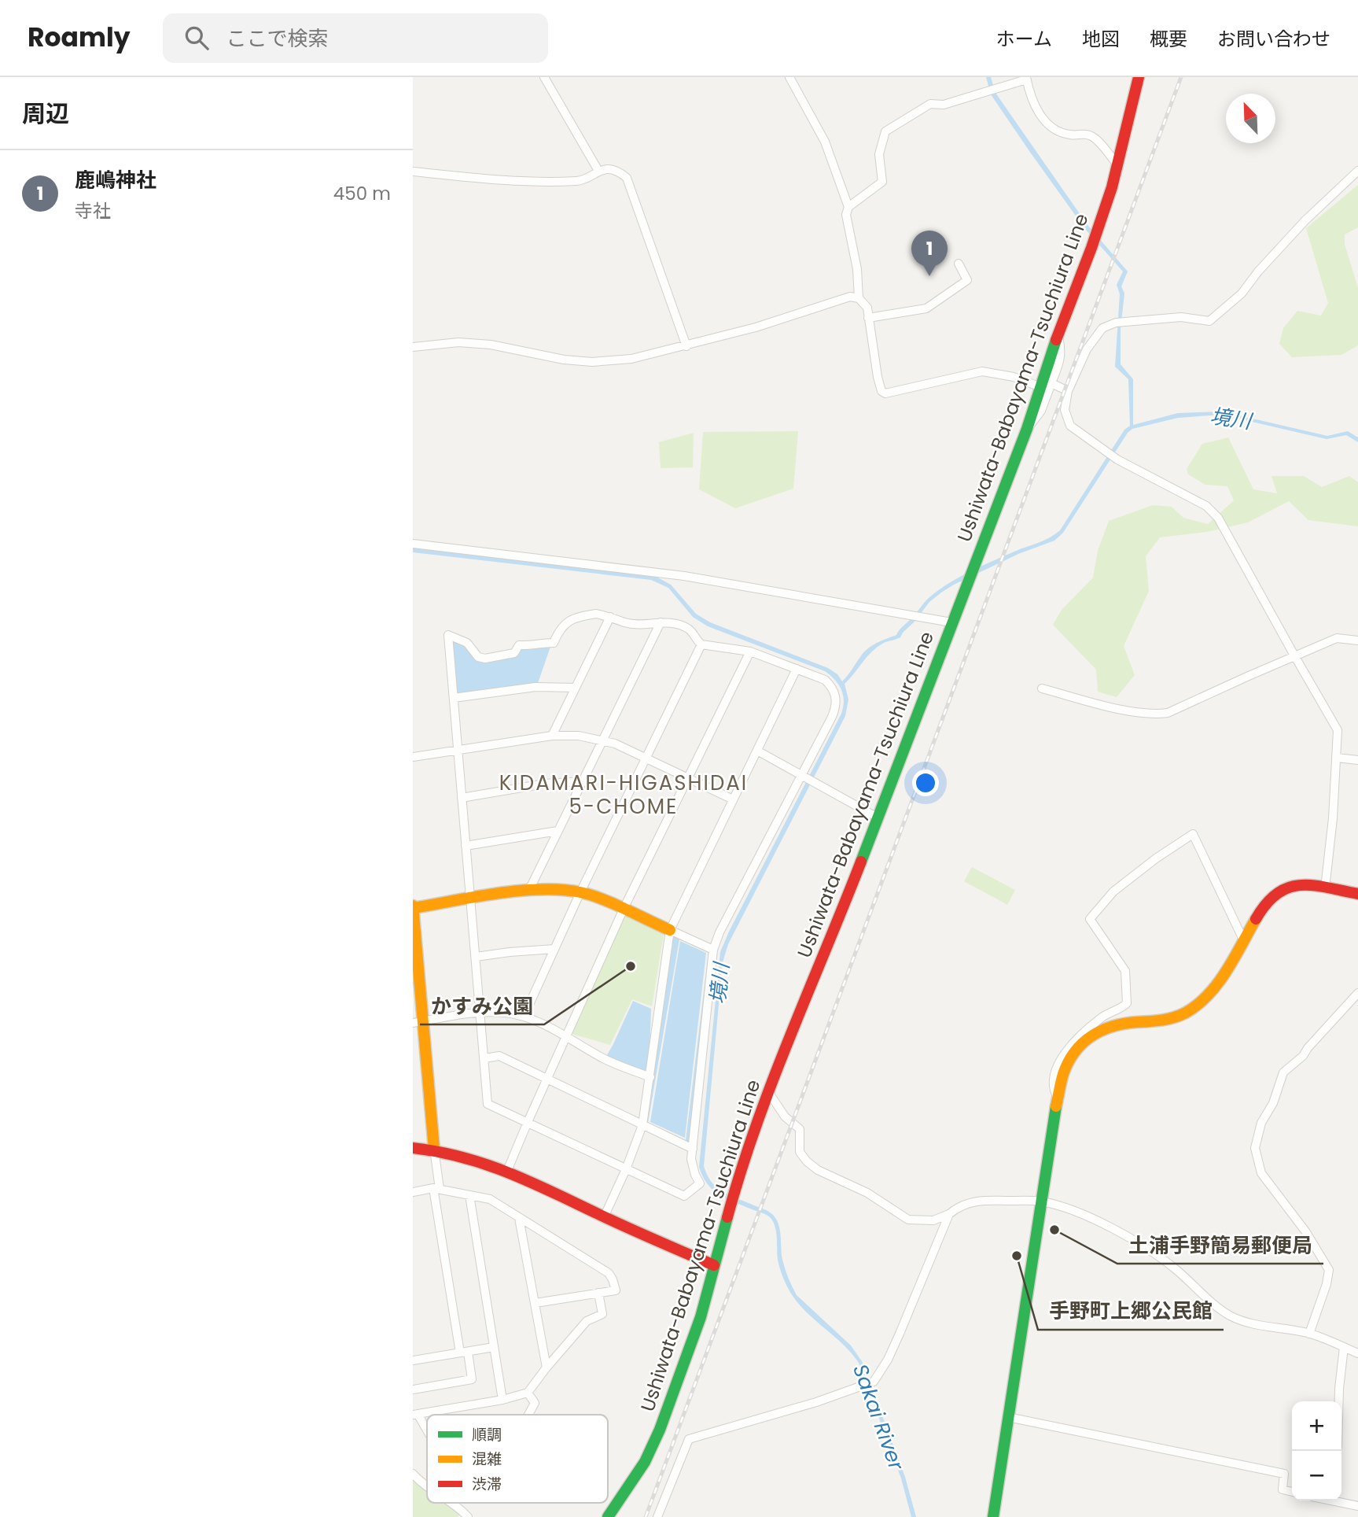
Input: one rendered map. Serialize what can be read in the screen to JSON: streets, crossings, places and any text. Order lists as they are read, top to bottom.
{
  "streets": {
    "street": ["Ushiwata-Babayama-Tsuchiura Line"]
  },
  "districts": ["KIDAMARI-HIGASHIDAI 5-CHOME"],
  "water": ["境川", "Sakai River"],
  "places": ["かすみ公園", "土浦手野簡易郵便局", "手野町上郷公民館"],
  "legend": ["順調", "混雑", "渋滞"],
  "north": "top left",
  "page": {
    "header": "Roamly",
    "search": "ここで検索",
    "nav": [
      "ホーム",
      "地図",
      "概要",
      "お問い合わせ"
    ],
    "heading": "周辺",
    "list": [
      {
        "mark": "1",
        "name": "鹿嶋神社",
        "note": "寺社",
        "value": "450 m"
      }
    ],
    "pins": "1",
    "map_buttons": ["+", "−"]
  }
}
